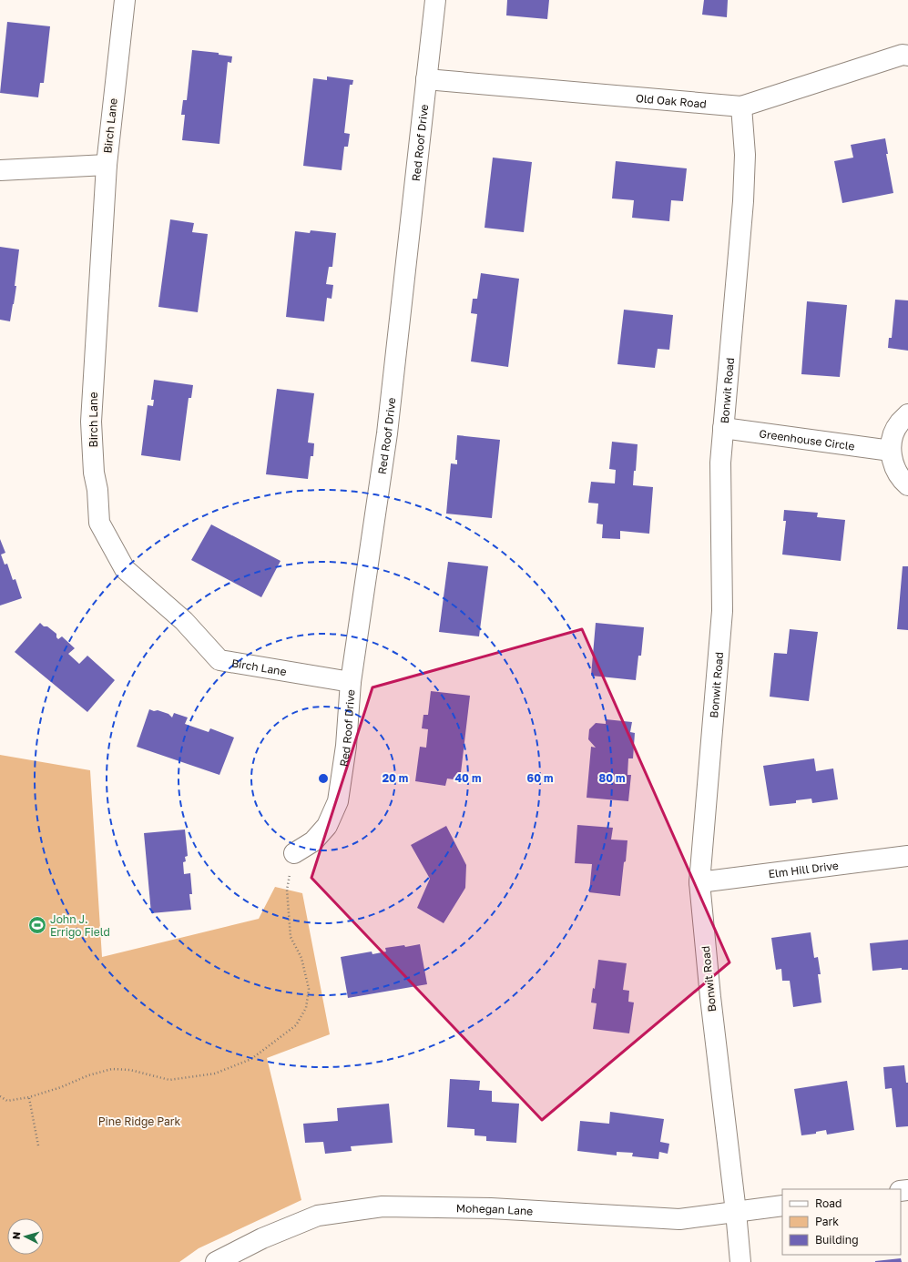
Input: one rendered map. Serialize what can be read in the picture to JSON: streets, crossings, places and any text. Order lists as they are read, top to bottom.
{
  "streets": {
    "street": [
      "Old Oak Road",
      "Birch Lane",
      "Red Roof Drive",
      "Bonwit Road",
      "Greenhouse Circle",
      "Elm Hill Drive",
      "Mohegan Lane"
    ]
  },
  "crossings": [
    ["Old Oak Road", "Red Roof Drive"],
    ["Old Oak Road", "Bonwit Road"],
    ["Birch Lane", "Red Roof Drive"],
    ["Bonwit Road", "Greenhouse Circle"],
    ["Bonwit Road", "Elm Hill Drive"],
    ["Bonwit Road", "Mohegan Lane"]
  ],
  "parks": ["Pine Ridge Park"],
  "places": {
    "sports": ["John J. Errigo Field"]
  },
  "legend": ["Road", "Park", "Building"],
  "north": "left",
  "rings": [
    "20 m",
    "40 m",
    "60 m",
    "80 m"
  ]
}
